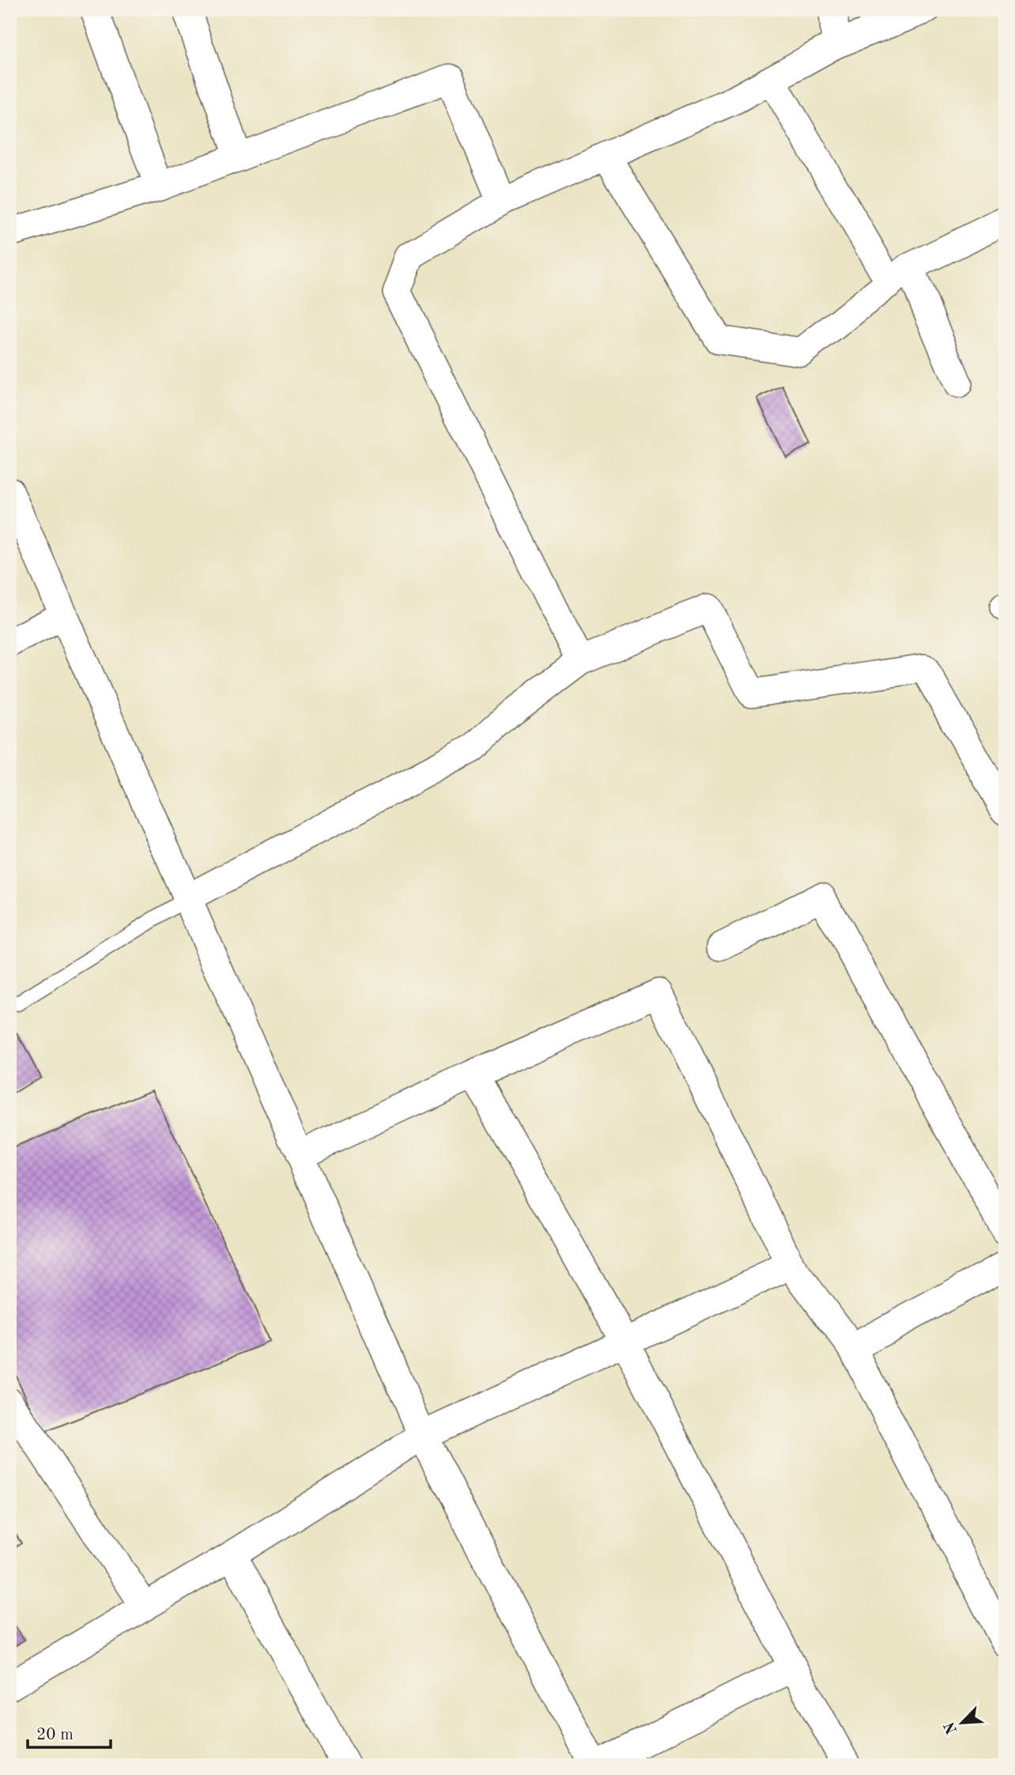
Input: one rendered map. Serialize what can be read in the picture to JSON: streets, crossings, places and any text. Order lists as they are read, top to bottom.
{
  "scale_bar": "20 m",
  "north": "bottom left"
}
